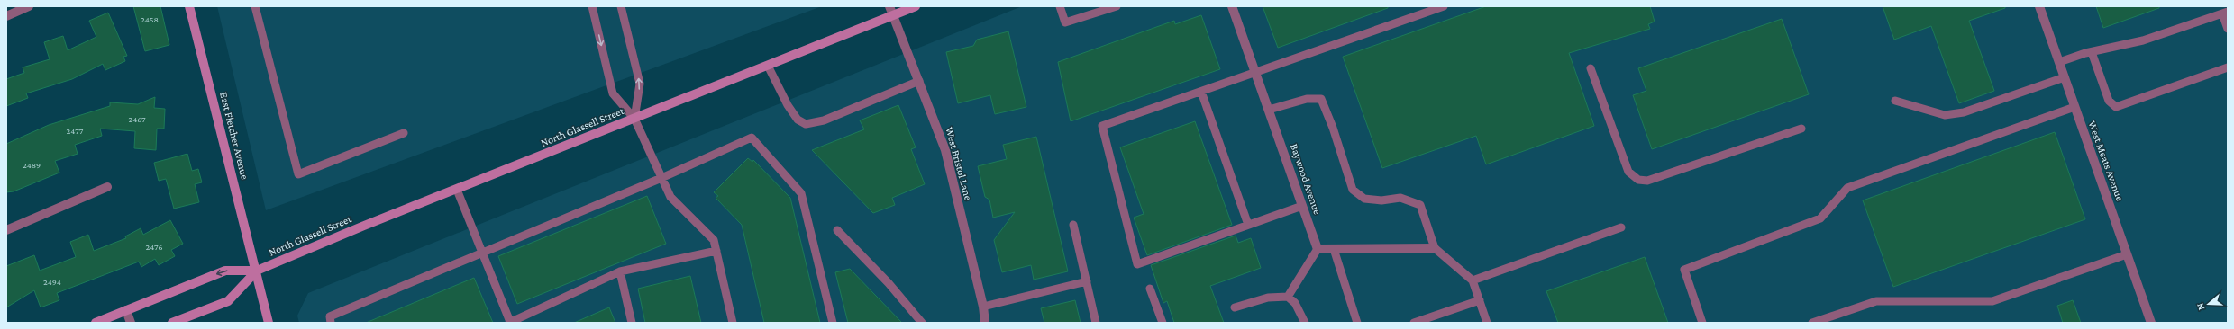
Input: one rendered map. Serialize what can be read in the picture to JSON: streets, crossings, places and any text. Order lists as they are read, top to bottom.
{
  "streets": {
    "main road": ["North Glassell Street", "East Fletcher Avenue"],
    "street": ["West Meats Avenue", "West Bristol Lane", "Baywood Avenue"]
  },
  "crossings": [
    ["North Glassell Street", "East Fletcher Avenue"],
    ["North Glassell Street", "West Bristol Lane"]
  ],
  "house_numbers": [
    "2458",
    "2467",
    "2477",
    "2489",
    "2476",
    "2494"
  ],
  "north": "left"
}
